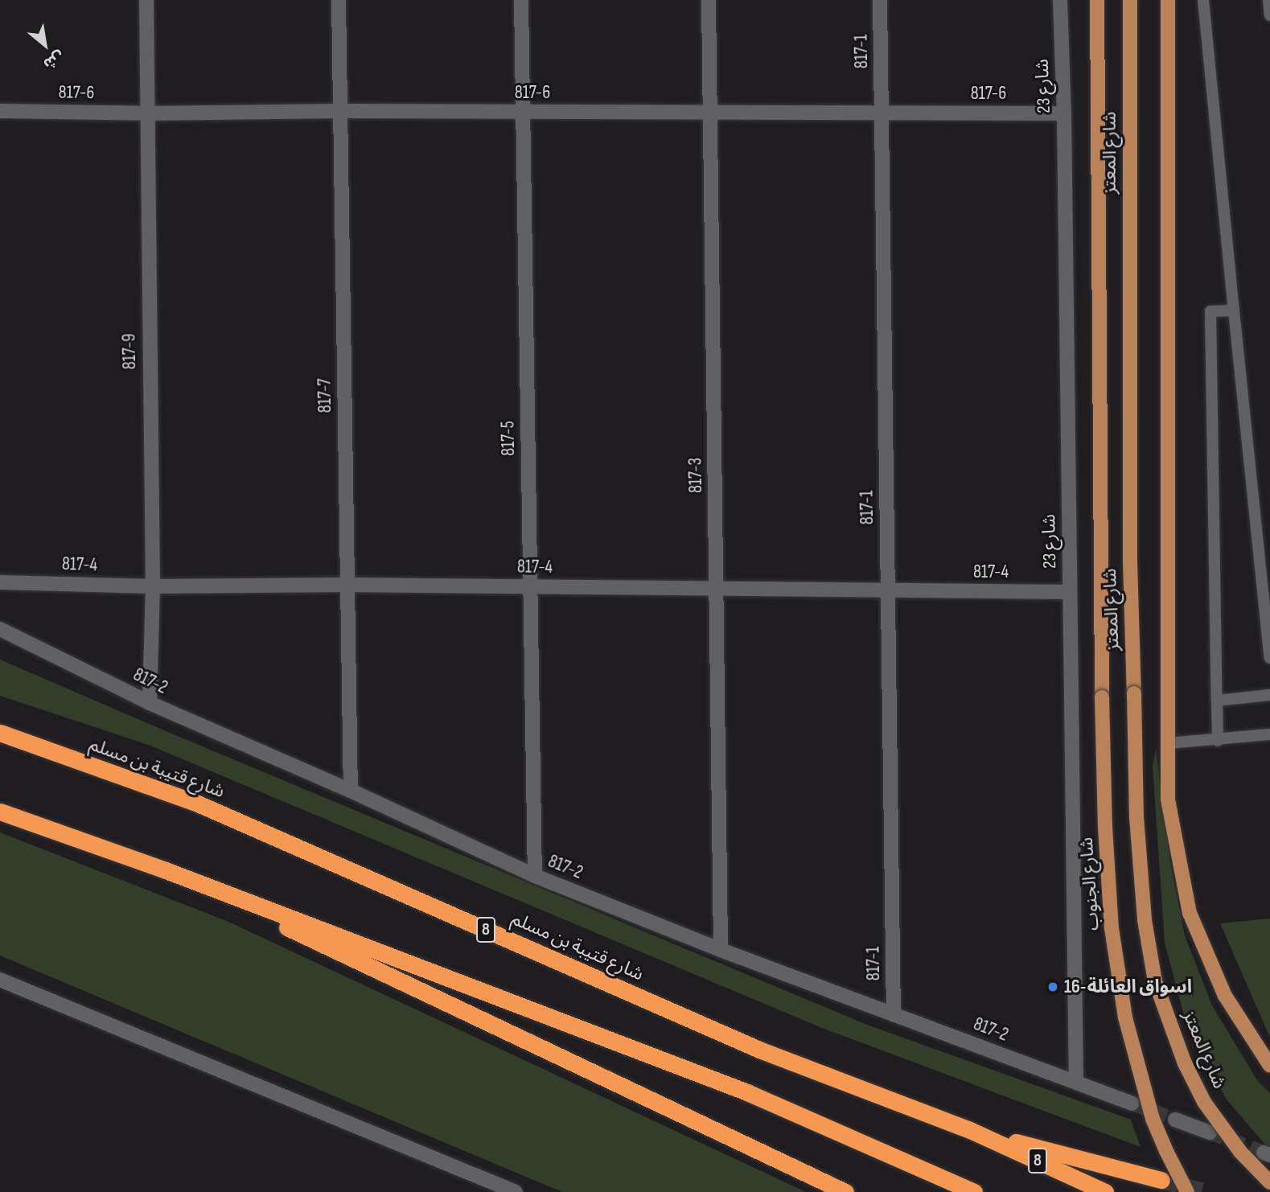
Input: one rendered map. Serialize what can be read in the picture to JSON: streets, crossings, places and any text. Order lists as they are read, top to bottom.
{
  "streets": {
    "highway": ["شارع قتيبة بن مسلم", "8"],
    "main road": ["شارع المعتز", "شارع الجنوب"],
    "street": [
      "817-1",
      "شارع 23",
      "817-6",
      "817-9",
      "817-7",
      "817-5",
      "817-3",
      "817-4",
      "817-2"
    ]
  },
  "crossings": [
    ["817-1", "817-6"],
    ["817-1", "817-4"],
    ["817-1", "817-2"],
    ["شارع 23", "817-6"],
    ["شارع 23", "817-4"],
    ["شارع 23", "817-2"],
    ["817-6", "817-9"],
    ["817-6", "817-7"],
    ["817-6", "817-5"],
    ["817-6", "817-3"],
    ["شارع المعتز", "شارع الجنوب"],
    ["817-9", "817-4"],
    ["817-9", "817-2"],
    ["817-7", "817-4"],
    ["817-7", "817-2"],
    ["817-5", "817-4"],
    ["817-5", "817-2"],
    ["817-3", "817-4"],
    ["817-3", "817-2"]
  ],
  "places": ["16-اسواق العائلة"],
  "north": "bottom right"
}
